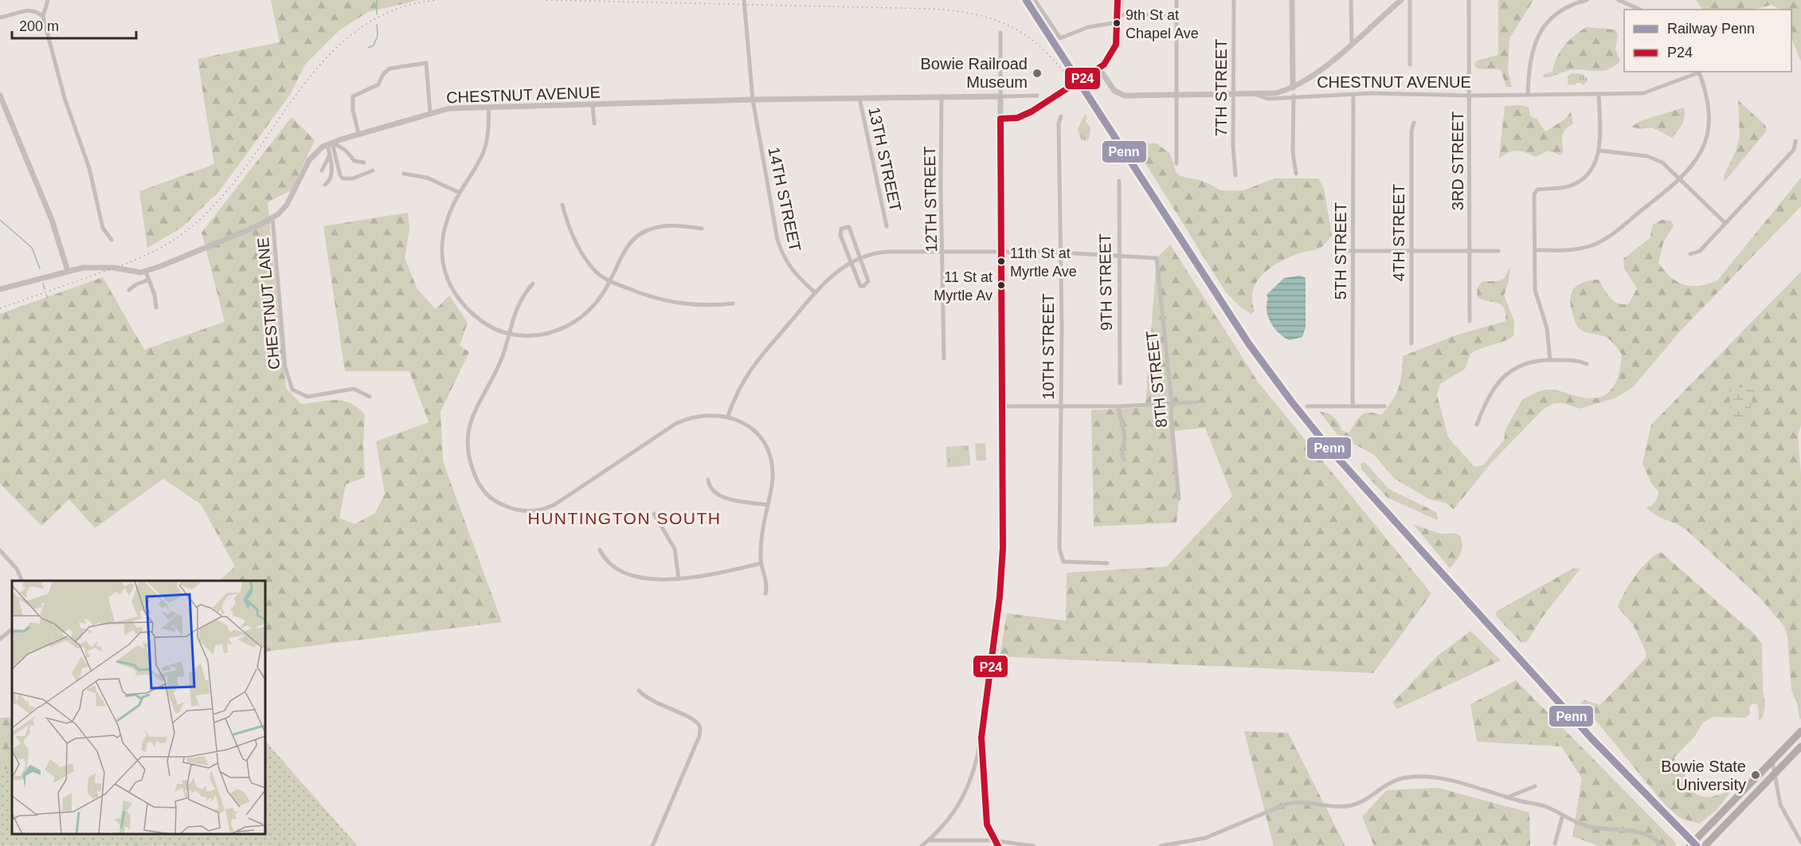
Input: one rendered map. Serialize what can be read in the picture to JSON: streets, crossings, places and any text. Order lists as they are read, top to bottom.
{
  "streets": {
    "street": [
      "CHESTNUT AVENUE",
      "7TH STREET",
      "13TH STREET",
      "3RD STREET",
      "14TH STREET",
      "12TH STREET",
      "4TH STREET",
      "5TH STREET",
      "9TH STREET",
      "CHESTNUT LANE",
      "10TH STREET",
      "8TH STREET"
    ]
  },
  "crossings": [
    ["CHESTNUT AVENUE", "7TH STREET"],
    ["CHESTNUT AVENUE", "13TH STREET"],
    ["CHESTNUT AVENUE", "3RD STREET"],
    ["CHESTNUT AVENUE", "14TH STREET"],
    ["CHESTNUT AVENUE", "12TH STREET"],
    ["CHESTNUT AVENUE", "5TH STREET"],
    ["CHESTNUT AVENUE", "CHESTNUT LANE"],
    ["9TH STREET", "8TH STREET"]
  ],
  "districts": ["HUNTINGTON SOUTH"],
  "places": [
    "9th St at Chapel Ave",
    "Bowie Railroad Museum",
    "11th St at Myrtle Ave",
    "11 St at Myrtle Av",
    "Bowie State University"
  ],
  "lines": ["rail line Penn", "transit line P24"],
  "legend": ["Railway Penn", "P24"],
  "scale_bar": "200 m"
}
